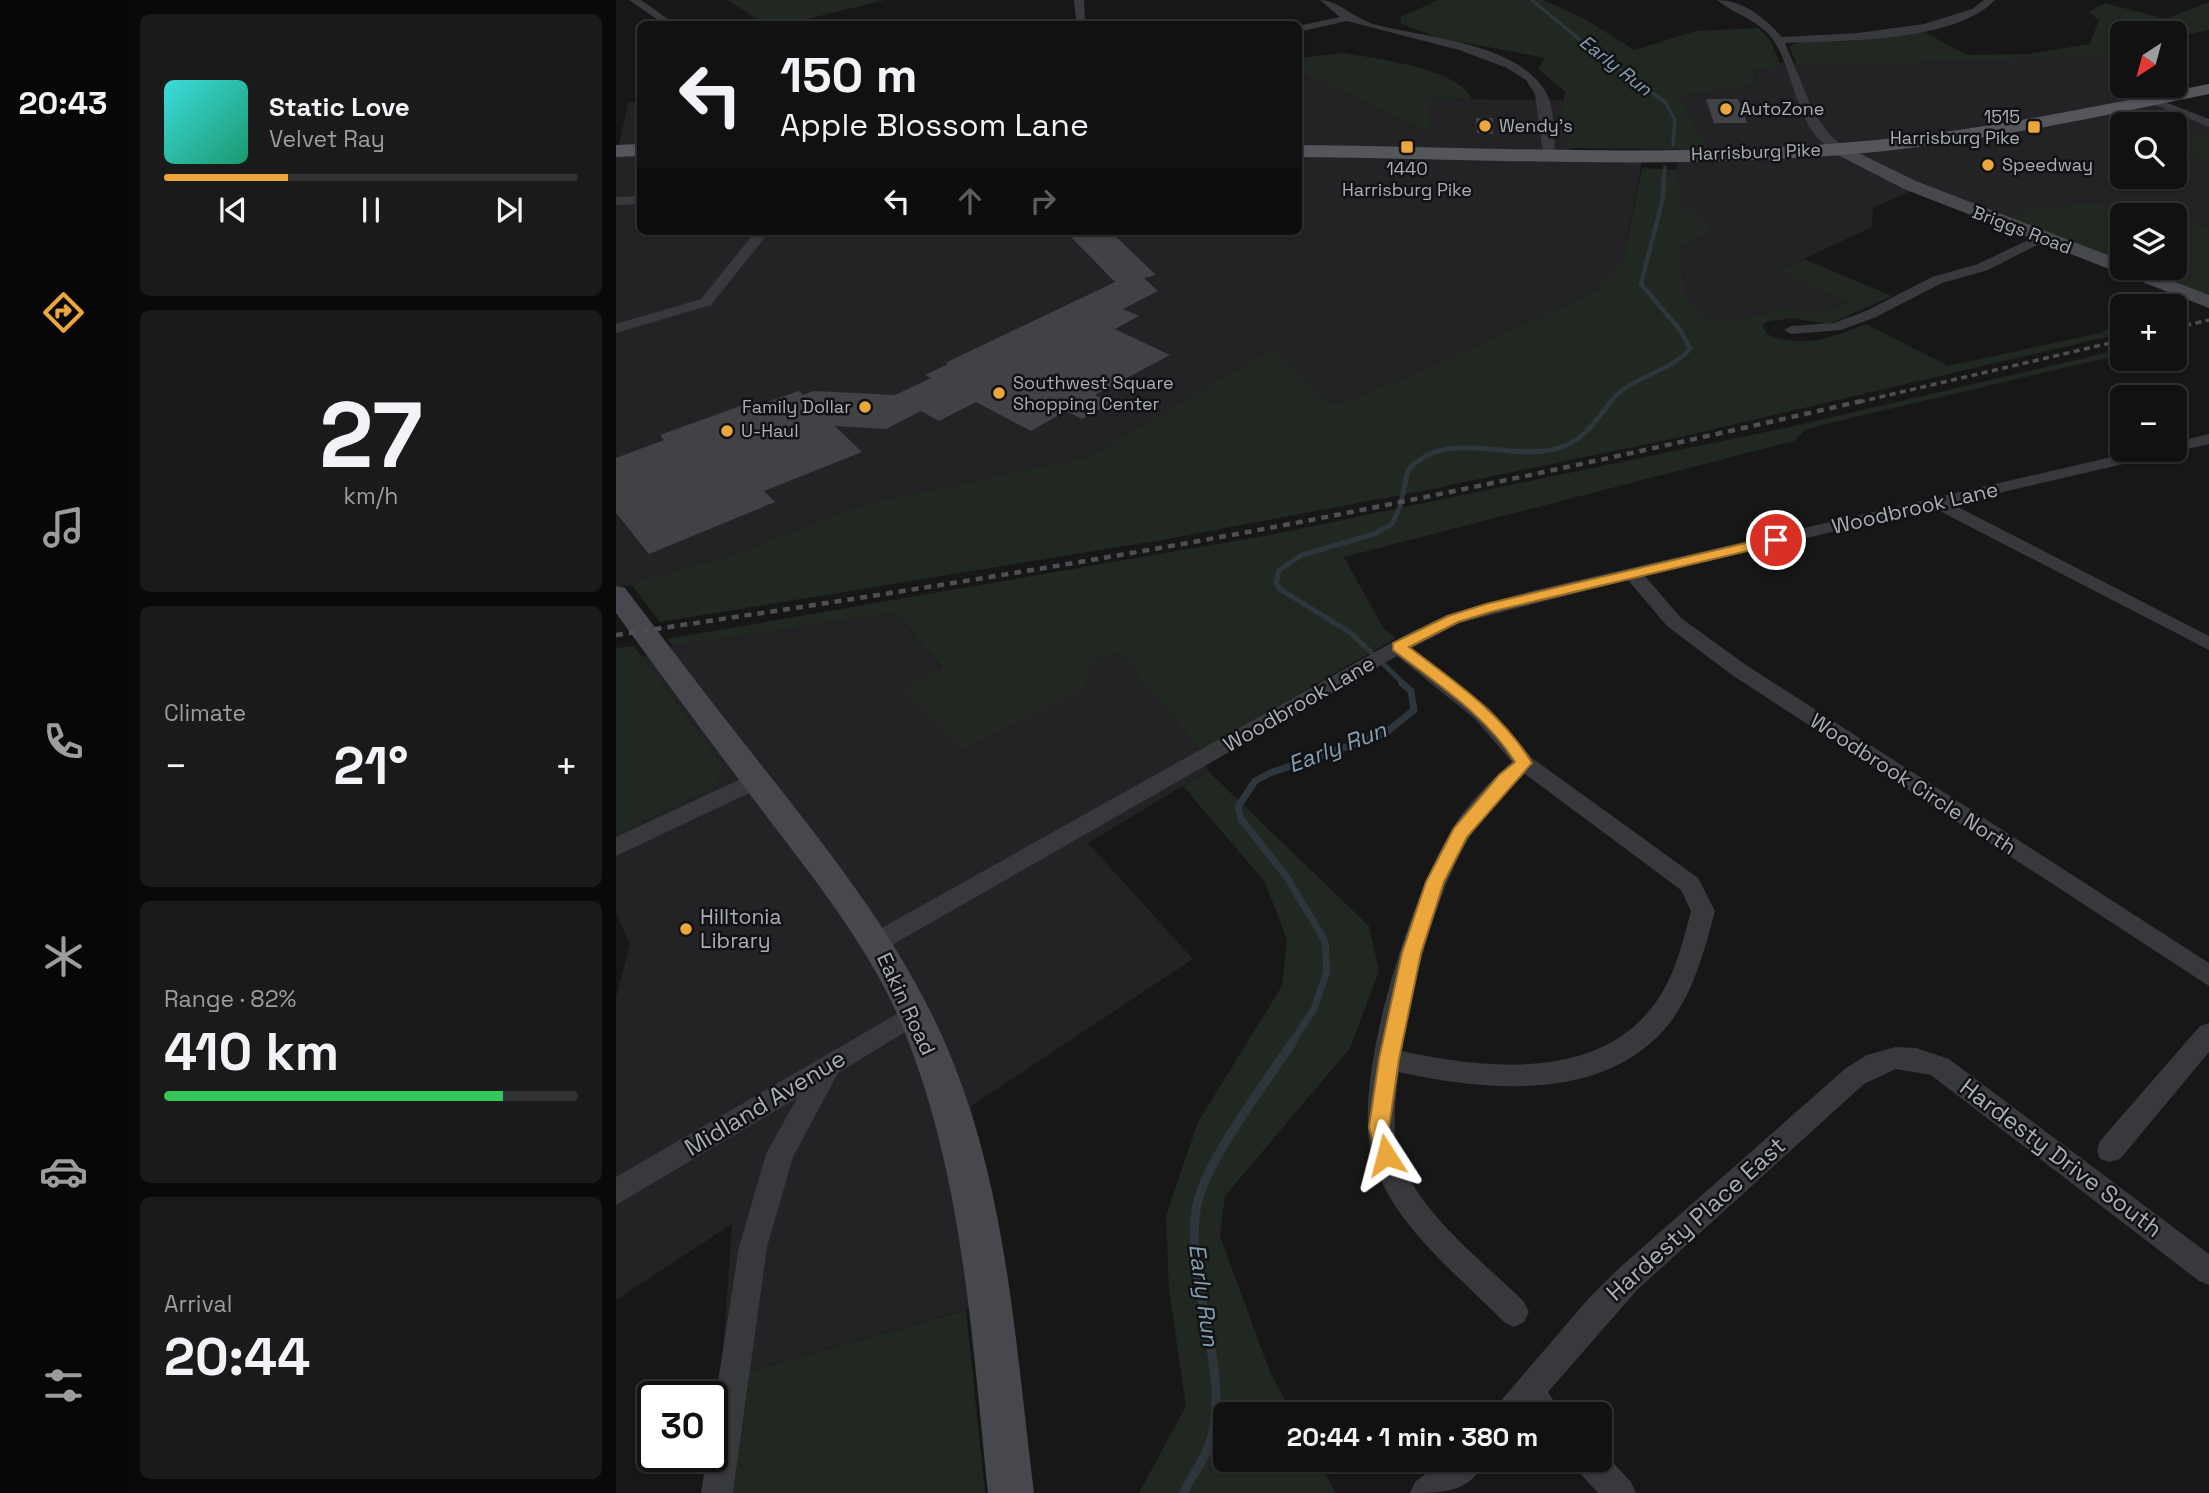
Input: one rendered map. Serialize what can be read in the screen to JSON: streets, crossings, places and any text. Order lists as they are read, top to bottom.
{
  "streets": {
    "main road": ["Harrisburg Pike"],
    "street": [
      "Briggs Road",
      "Woodbrook Lane",
      "Woodbrook Circle North",
      "Eakin Road",
      "Midland Avenue",
      "Hardesty Drive South",
      "Hardesty Place East"
    ]
  },
  "crossings": [
    ["Harrisburg Pike", "Briggs Road"],
    ["Woodbrook Lane", "Woodbrook Circle North"],
    ["Woodbrook Lane", "Eakin Road"],
    ["Eakin Road", "Midland Avenue"],
    ["Hardesty Drive South", "Hardesty Place East"]
  ],
  "water": ["Early Run"],
  "places": {
    "other": [
      "AutoZone",
      "Wendy's",
      "Speedway",
      "Southwest Square Shopping Center",
      "Family Dollar",
      "U-Haul",
      "Hilltonia Library"
    ],
    "transit": ["1515 Harrisburg Pike", "1440 Harrisburg Pike"]
  },
  "north": "bottom left",
  "page": {
    "tabs": "20:43",
    "map_buttons": ["+", "−"],
    "turn": ["150 m", "Apple Blossom Lane"],
    "song": ["Static Love", "Velvet Ray"],
    "tile": [
      ["27", "km/h"],
      "Climate",
      ["Range · 82%", "410 km"],
      ["Arrival", "20:44"]
    ],
    "heat": ["−", "21°", "+"],
    "limit": "30",
    "trip": "20:44 · 1 min · 380 m"
  }
}
